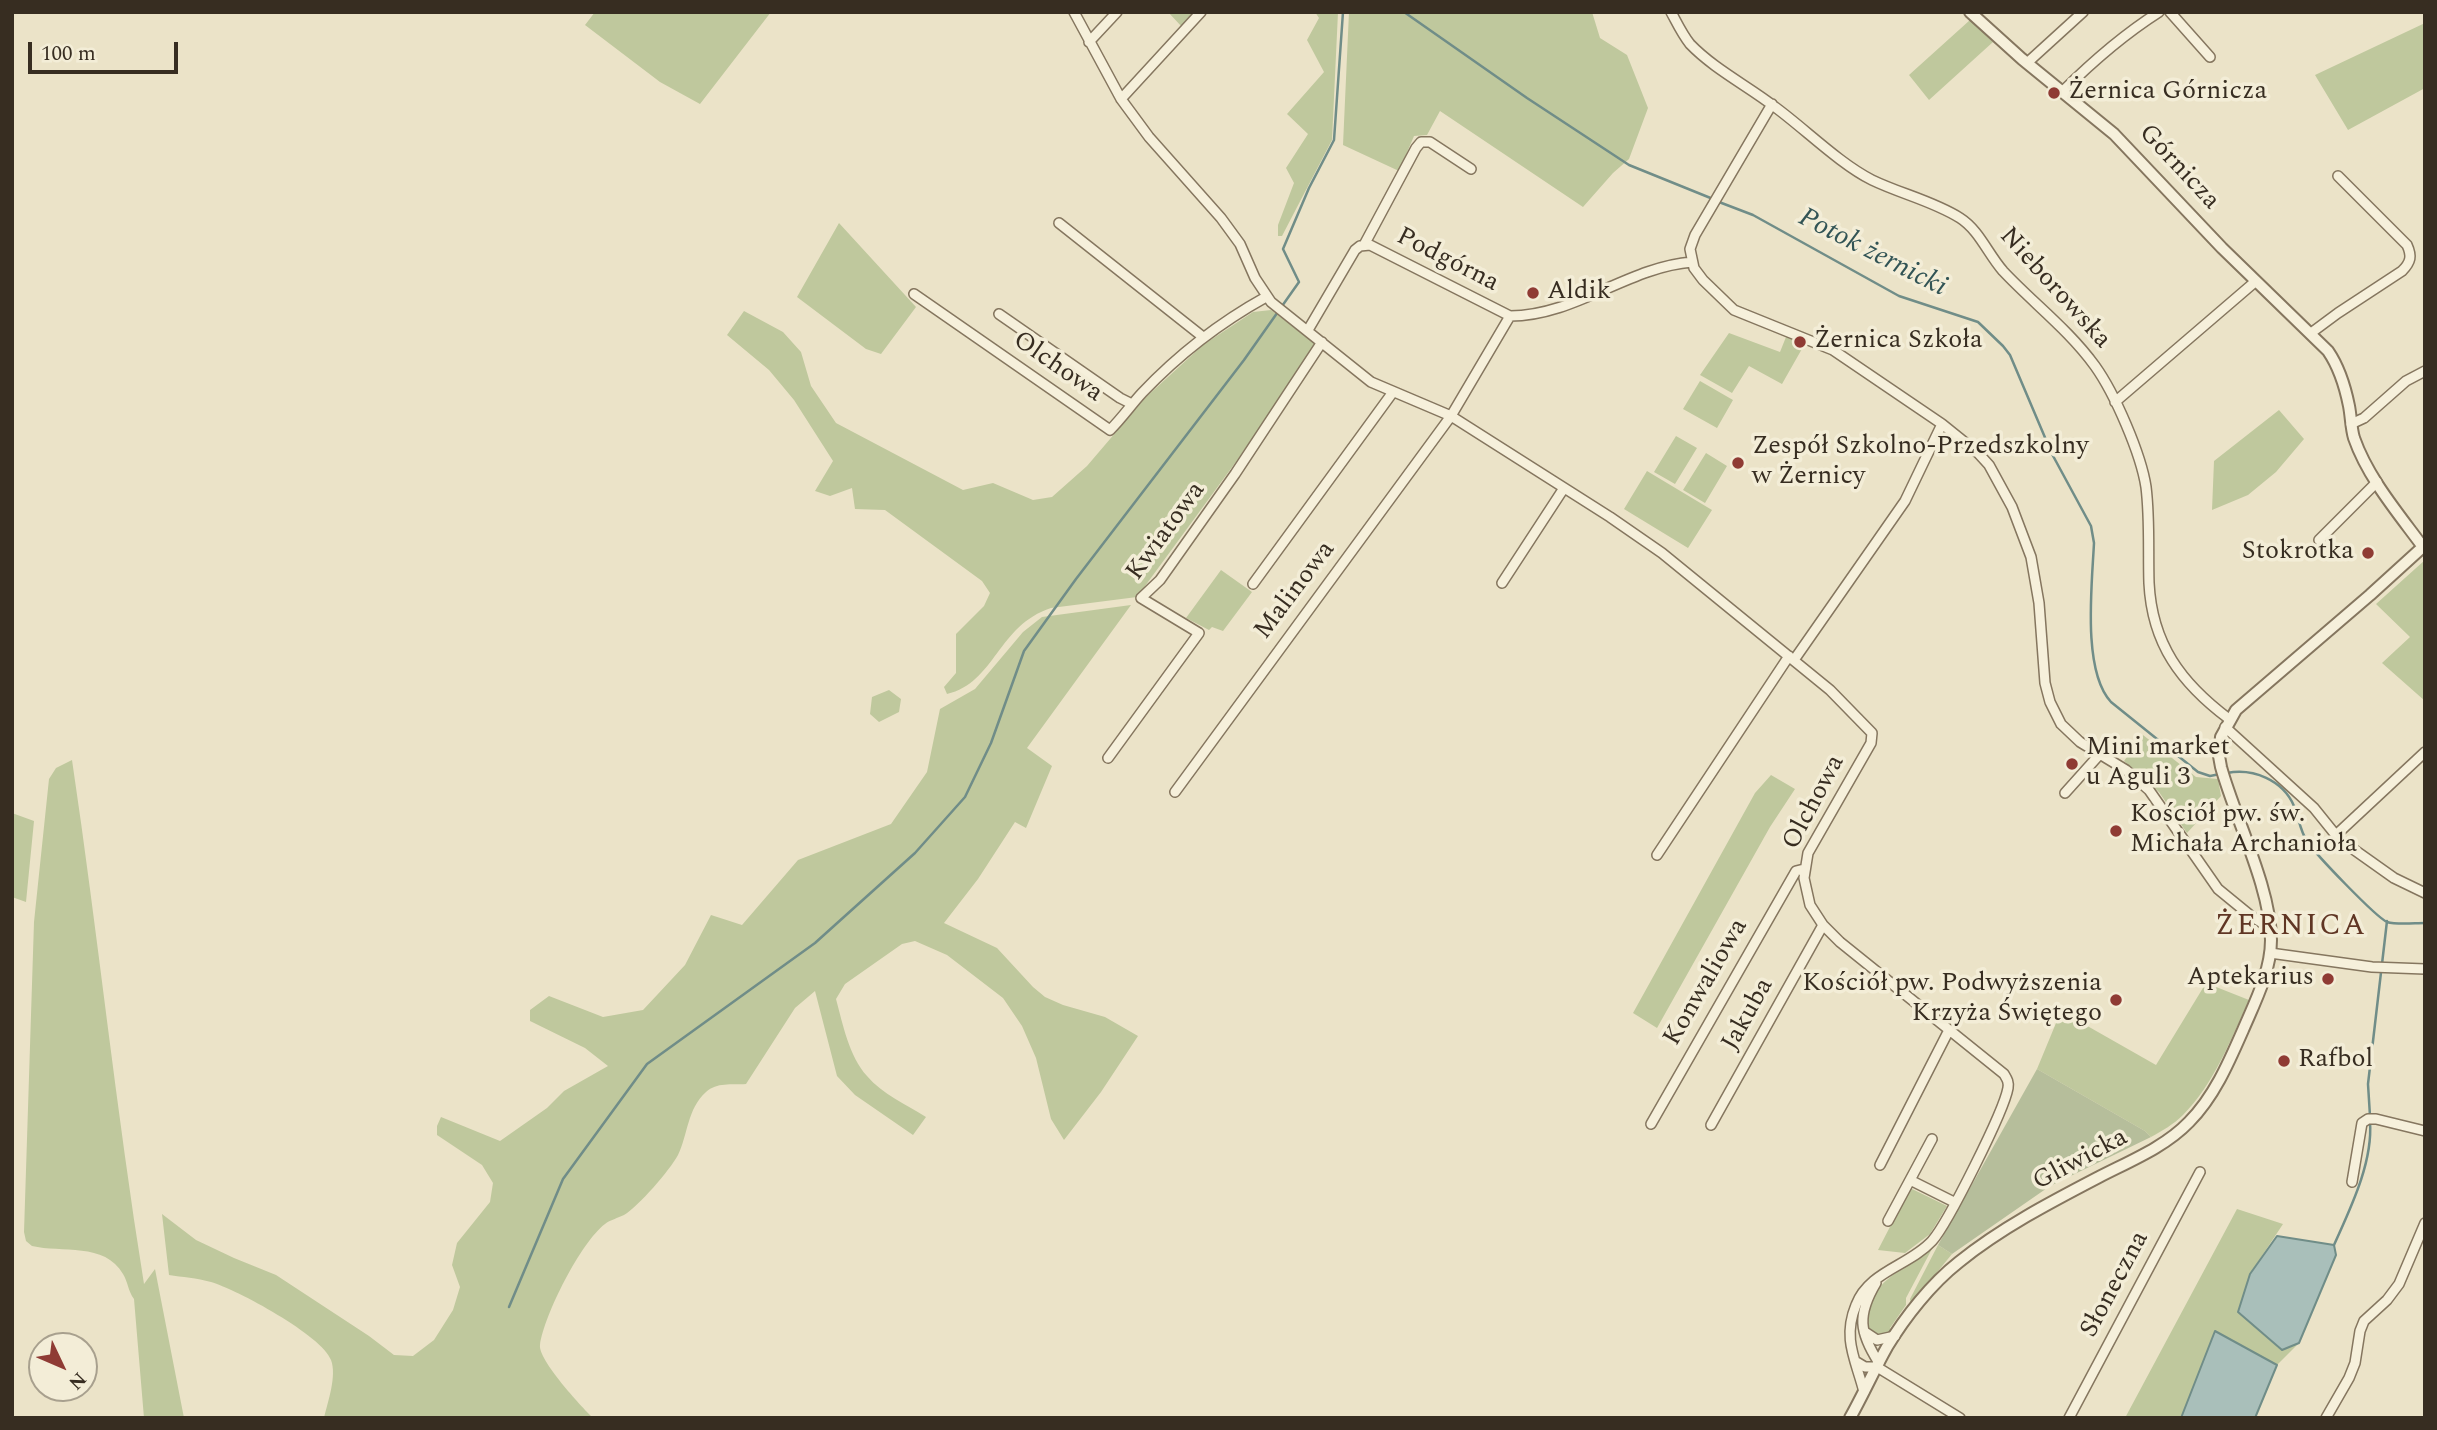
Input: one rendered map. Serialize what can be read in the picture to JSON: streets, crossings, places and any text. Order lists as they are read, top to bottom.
{
  "streets": {
    "street": [
      "Górnicza",
      "Podgórna",
      "Nieborowska",
      "Olchowa",
      "Kwiatowa",
      "Malinowa",
      "Konwaliowa",
      "Jakuba",
      "Gliwicka",
      "Słoneczna"
    ]
  },
  "crossings": [
    ["Podgórna", "Olchowa"],
    ["Podgórna", "Malinowa"],
    ["Nieborowska", "Gliwicka"],
    ["Olchowa", "Kwiatowa"],
    ["Olchowa", "Malinowa"],
    ["Olchowa", "Konwaliowa"],
    ["Olchowa", "Jakuba"],
    ["Olchowa", "Gliwicka"]
  ],
  "districts": ["ŻERNICA"],
  "water": ["Potok żernicki"],
  "places": [
    "Żernica Górnicza",
    "Aldik",
    "Żernica Szkoła",
    "Zespół Szkolno-Przedszkolny w Żernicy",
    "Stokrotka",
    "Mini market u Aguli 3",
    "Kościół pw. św. Michała Archanioła",
    "Aptekarius",
    "Kościół pw. Podwyższenia Krzyża Świętego",
    "Rafbol"
  ],
  "scale_bar": "100 m",
  "north": "bottom right"
}
